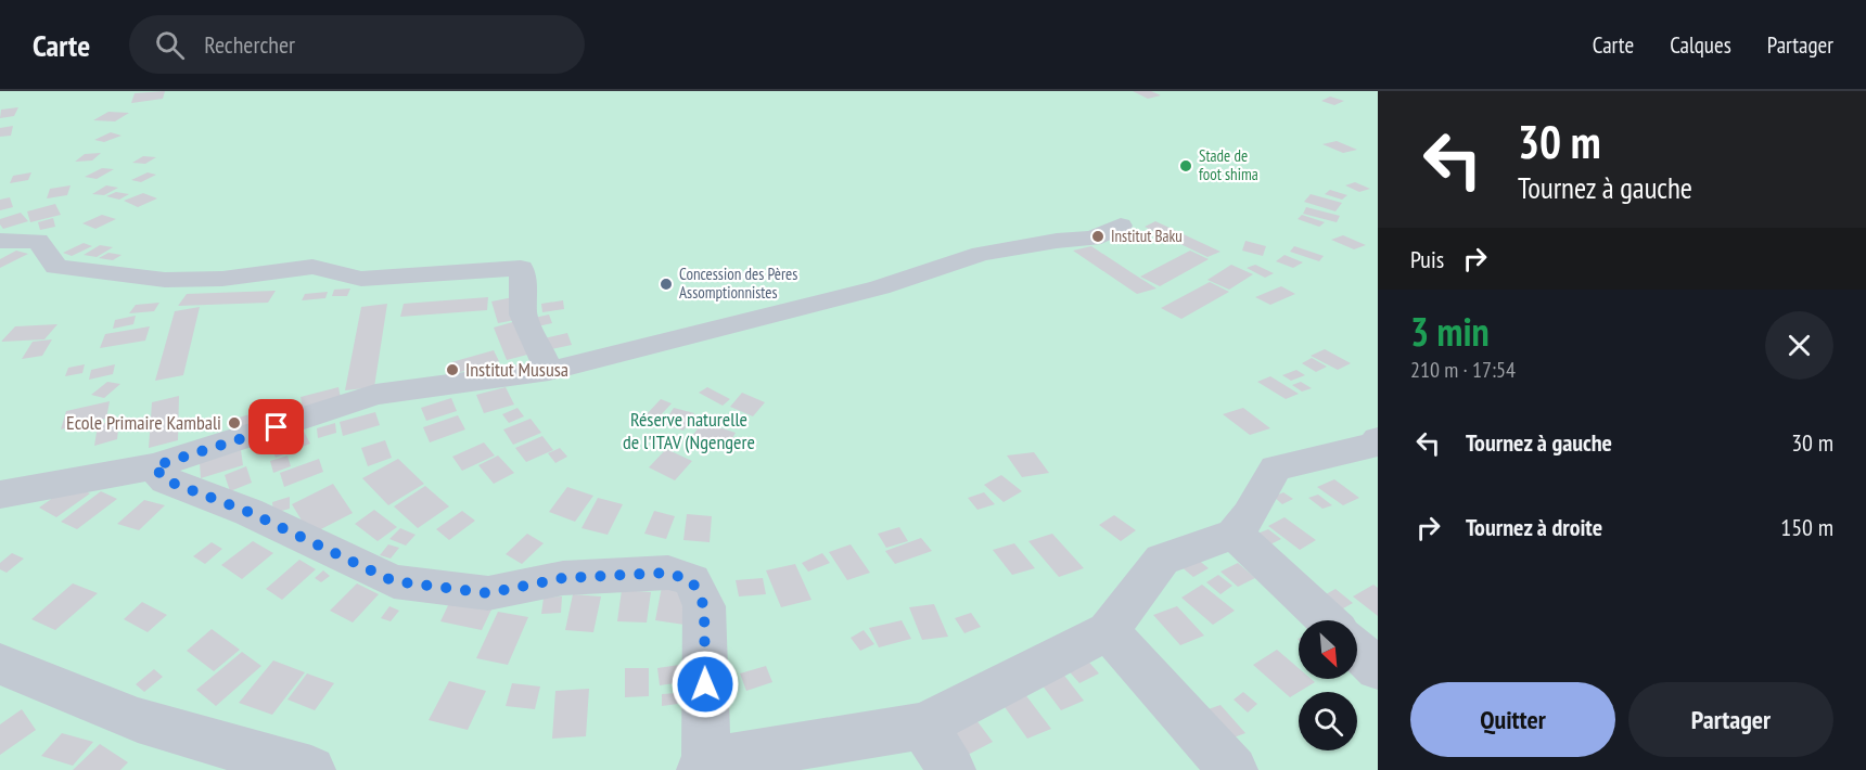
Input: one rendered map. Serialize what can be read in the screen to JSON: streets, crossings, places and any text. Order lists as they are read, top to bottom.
{
  "parks": ["Réserve naturelle de l'ITAV (Ngengere"],
  "places": [
    "Stade de foot shima",
    "Institut Baku",
    "Concession des Pères Assomptionnistes",
    "Institut Mususa",
    "Ecole Primaire Kambali"
  ],
  "north": "bottom right",
  "page": {
    "header": "Carte",
    "search": "Rechercher",
    "nav": ["Carte", "Calques", "Partager"],
    "turn": ["30 m", "Tournez à gauche"],
    "then": "Puis",
    "heading": ["3 min", "210 m · 17:54"],
    "list": [
      {
        "name": "Tournez à gauche",
        "value": "30 m"
      },
      {
        "name": "Tournez à droite",
        "value": "150 m"
      }
    ],
    "buttons": ["Quitter", "Partager"]
  }
}
